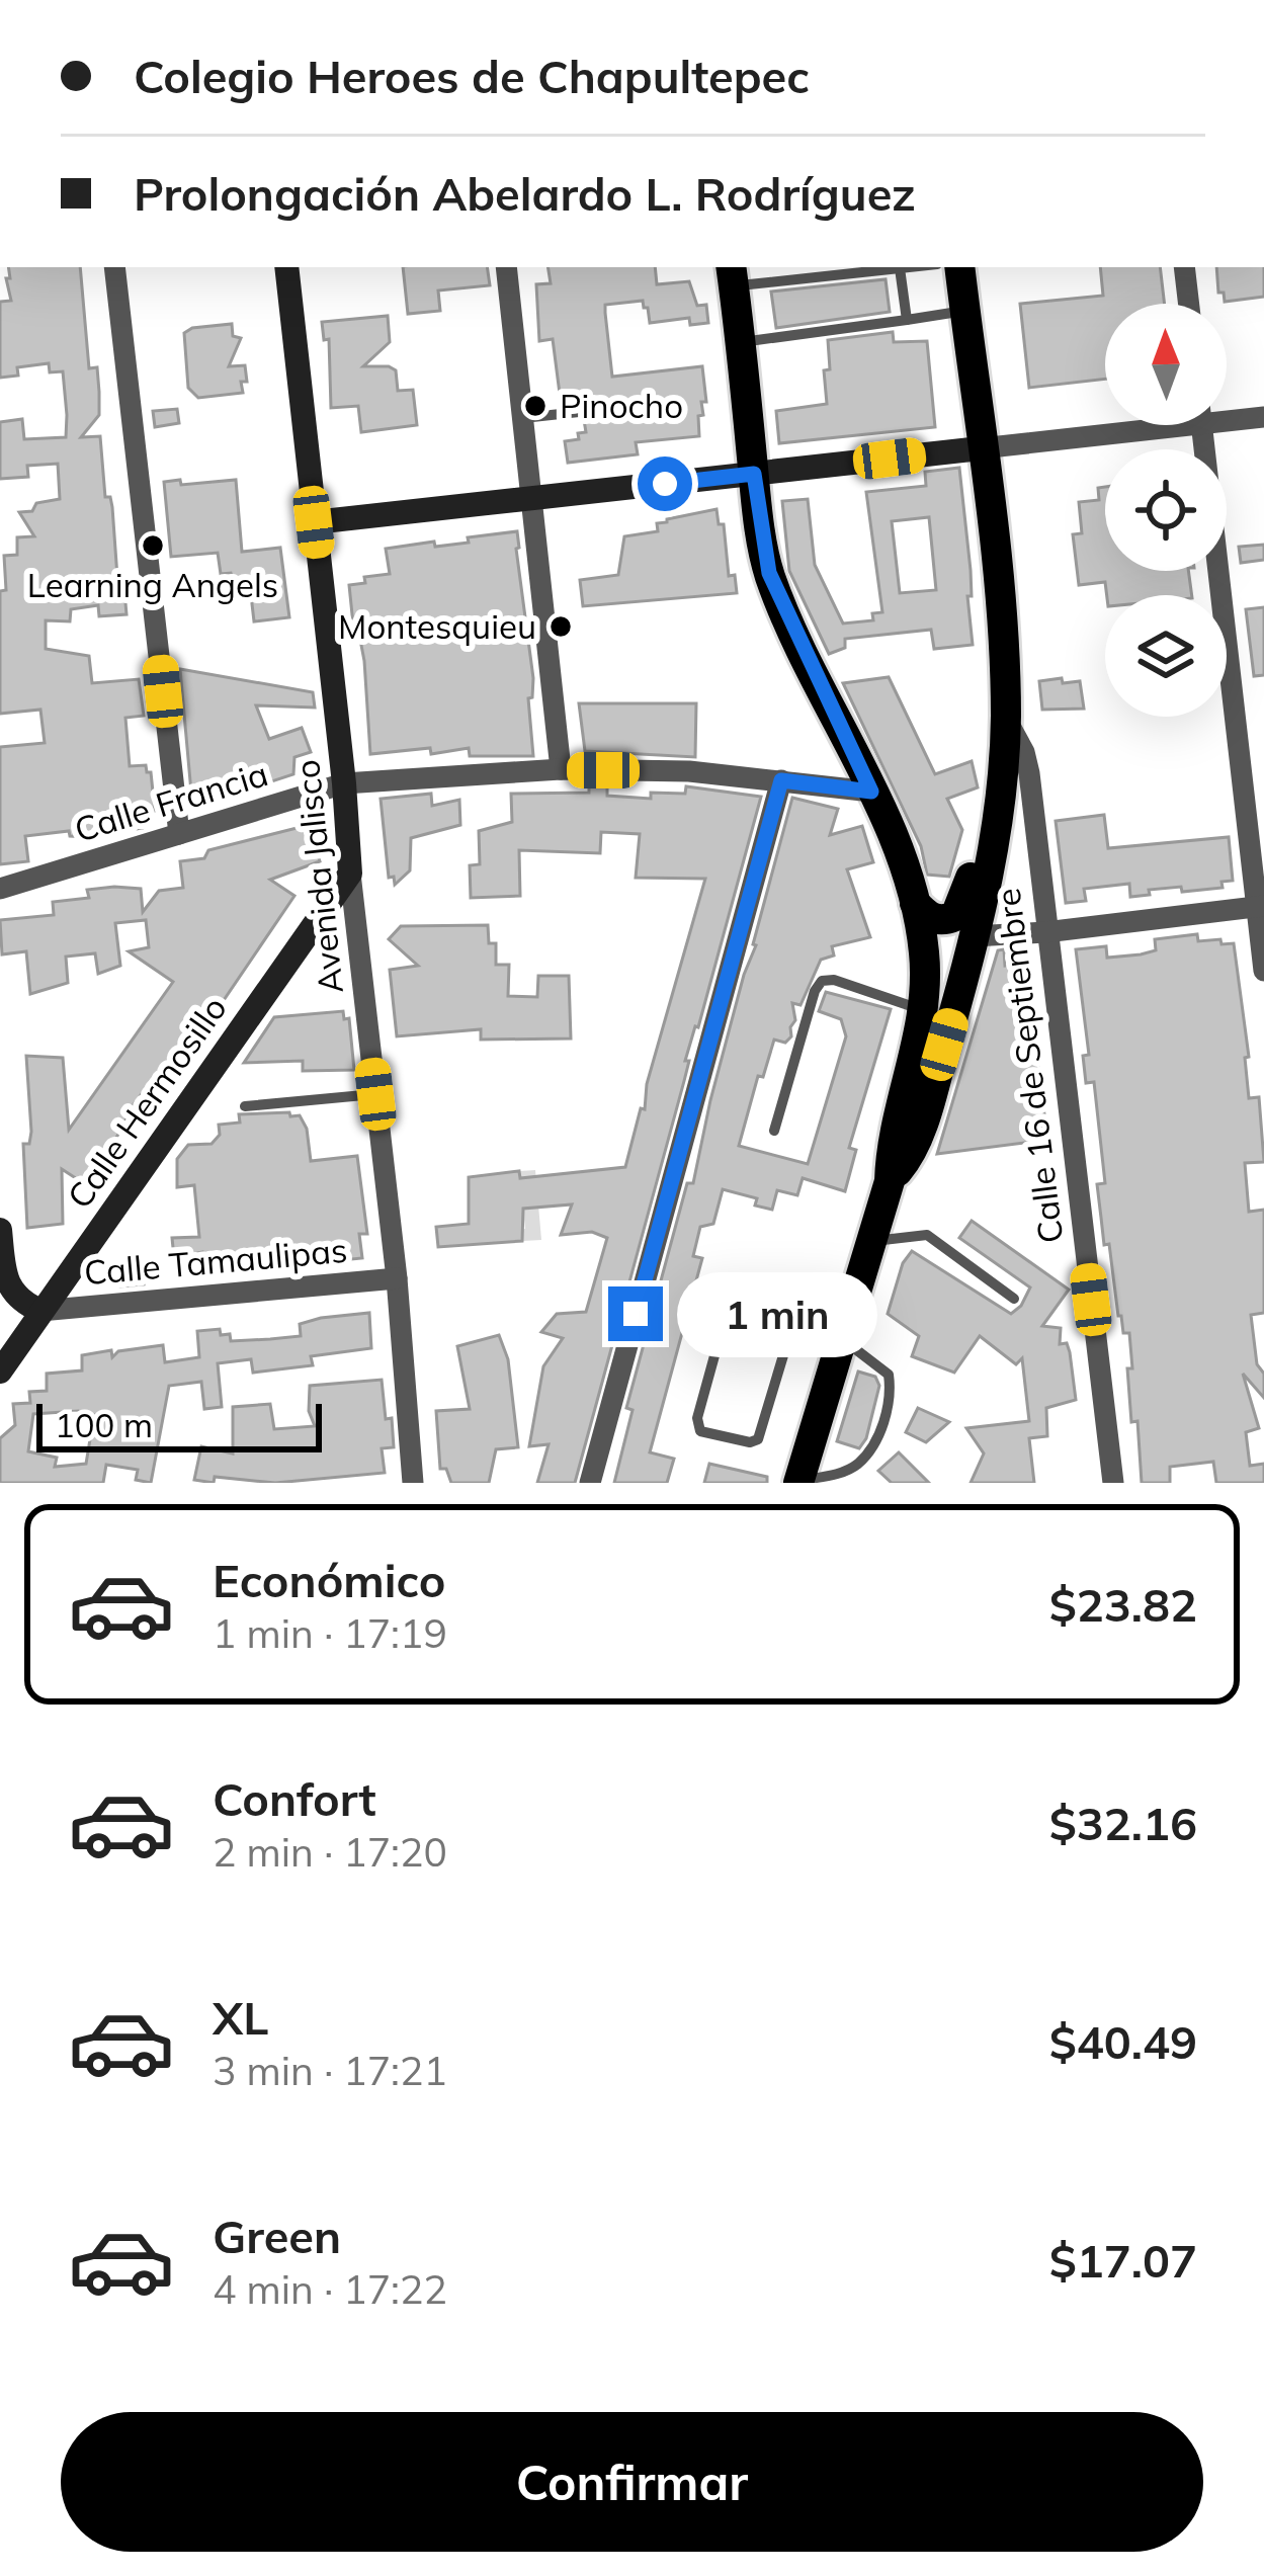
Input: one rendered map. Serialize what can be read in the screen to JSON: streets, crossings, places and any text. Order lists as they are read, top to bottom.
{
  "streets": {
    "street": [
      "Calle Francia",
      "Avenida Jalisco",
      "Calle 16 de Septiembre",
      "Calle Hermosillo",
      "Calle Tamaulipas"
    ]
  },
  "crossings": [
    ["Calle Francia", "Avenida Jalisco"],
    ["Avenida Jalisco", "Calle Hermosillo"],
    ["Avenida Jalisco", "Calle Tamaulipas"],
    ["Calle Hermosillo", "Calle Tamaulipas"]
  ],
  "places": ["Pinocho", "Learning Angels", "Montesquieu"],
  "scale_bar": "100 m",
  "north": "top",
  "page": {
    "banner": ["Colegio Heroes de Chapultepec", "Prolongación Abelardo L. Rodríguez"],
    "bubble": "1 min",
    "scale": "100 m",
    "list": [
      {
        "name": "Económico",
        "note": "1 min · 17:19",
        "value": "$23.82"
      },
      {
        "name": "Confort",
        "note": "2 min · 17:20",
        "value": "$32.16"
      },
      {
        "name": "XL",
        "note": "3 min · 17:21",
        "value": "$40.49"
      },
      {
        "name": "Green",
        "note": "4 min · 17:22",
        "value": "$17.07"
      }
    ],
    "buttons": "Confirmar"
  }
}
